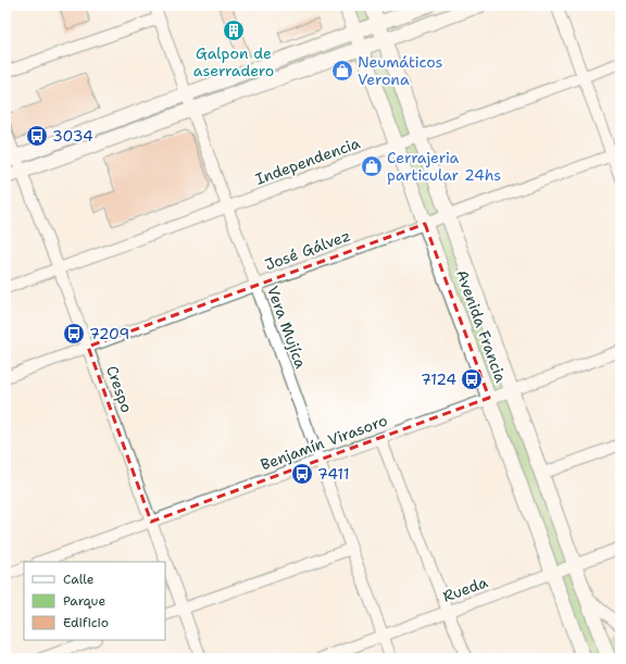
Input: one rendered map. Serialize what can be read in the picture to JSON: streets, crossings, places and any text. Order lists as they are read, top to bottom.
{
  "streets": {
    "main road": ["Avenida Francia"],
    "street": [
      "Independencia",
      "José Gálvez",
      "Vera Mujíca",
      "Crespo",
      "Benjamín Virasoro",
      "Rueda"
    ]
  },
  "crossings": [
    ["Independencia", "Avenida Francia"],
    ["Independencia", "Vera Mujíca"],
    ["Independencia", "Crespo"],
    ["José Gálvez", "Avenida Francia"],
    ["José Gálvez", "Vera Mujíca"],
    ["José Gálvez", "Crespo"],
    ["Avenida Francia", "Benjamín Virasoro"],
    ["Avenida Francia", "Rueda"],
    ["Vera Mujíca", "Benjamín Virasoro"],
    ["Vera Mujíca", "Rueda"],
    ["Crespo", "Benjamín Virasoro"]
  ],
  "places": {
    "building": ["Galpon de aserradero"],
    "shop": ["Neumáticos Verona", "Cerrajeria particular 24hs"],
    "bus stop": [
      "3034",
      "7209",
      "7124",
      "7411"
    ]
  },
  "legend": ["Calle", "Parque", "Edificio"]
}
